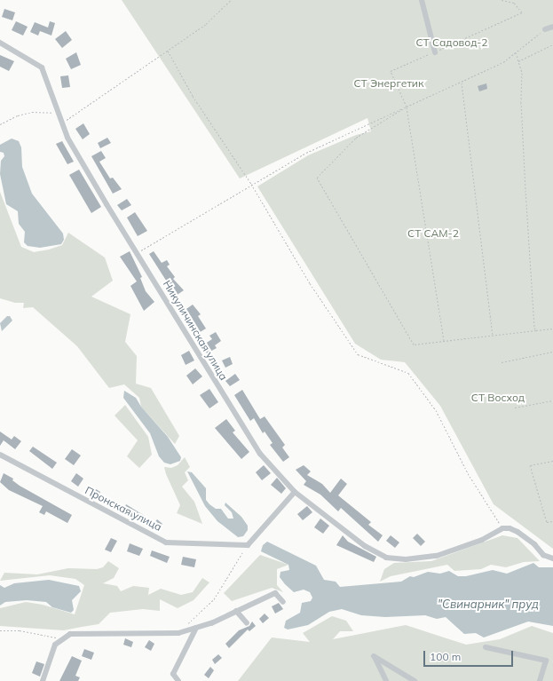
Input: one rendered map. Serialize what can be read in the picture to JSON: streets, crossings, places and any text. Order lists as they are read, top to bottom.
{
  "streets": {
    "street": ["Никуличинская улица", "Пронская улица"]
  },
  "water": ["\"Свинарник\" пруд"],
  "parks": [
    "СТ Садовод-2",
    "СТ Энергетик",
    "СТ САМ-2",
    "СТ Восход"
  ],
  "scale_bar": "100 m"
}
